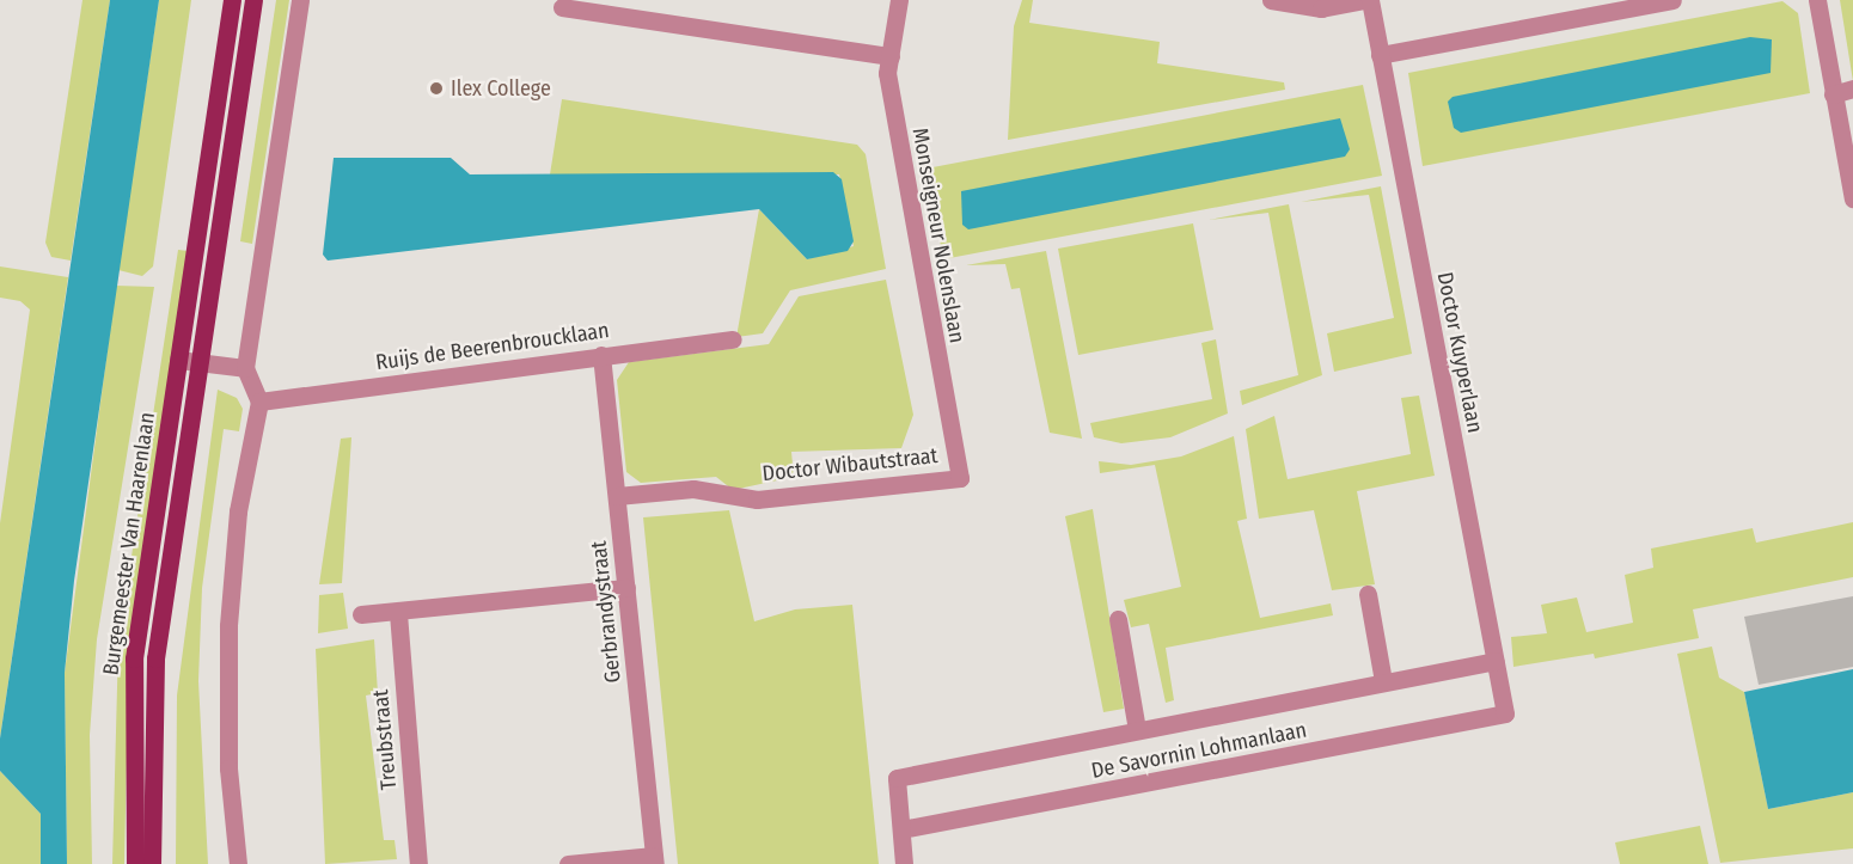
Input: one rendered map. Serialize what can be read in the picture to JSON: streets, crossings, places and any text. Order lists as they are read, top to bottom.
{
  "streets": {
    "main road": ["Burgemeester Van Haarenlaan"],
    "street": [
      "Monseigneur Nolenslaan",
      "Ruijs de Beerenbroucklaan",
      "Doctor Kuyperlaan",
      "Doctor Wibautstraat",
      "Gerbrandystraat",
      "Treubstraat",
      "De Savornin Lohmanlaan"
    ]
  },
  "crossings": [
    ["Monseigneur Nolenslaan", "Doctor Wibautstraat"],
    ["Ruijs de Beerenbroucklaan", "Gerbrandystraat"],
    ["Doctor Kuyperlaan", "De Savornin Lohmanlaan"],
    ["Doctor Wibautstraat", "Gerbrandystraat"]
  ],
  "places": ["Ilex College"]
}
